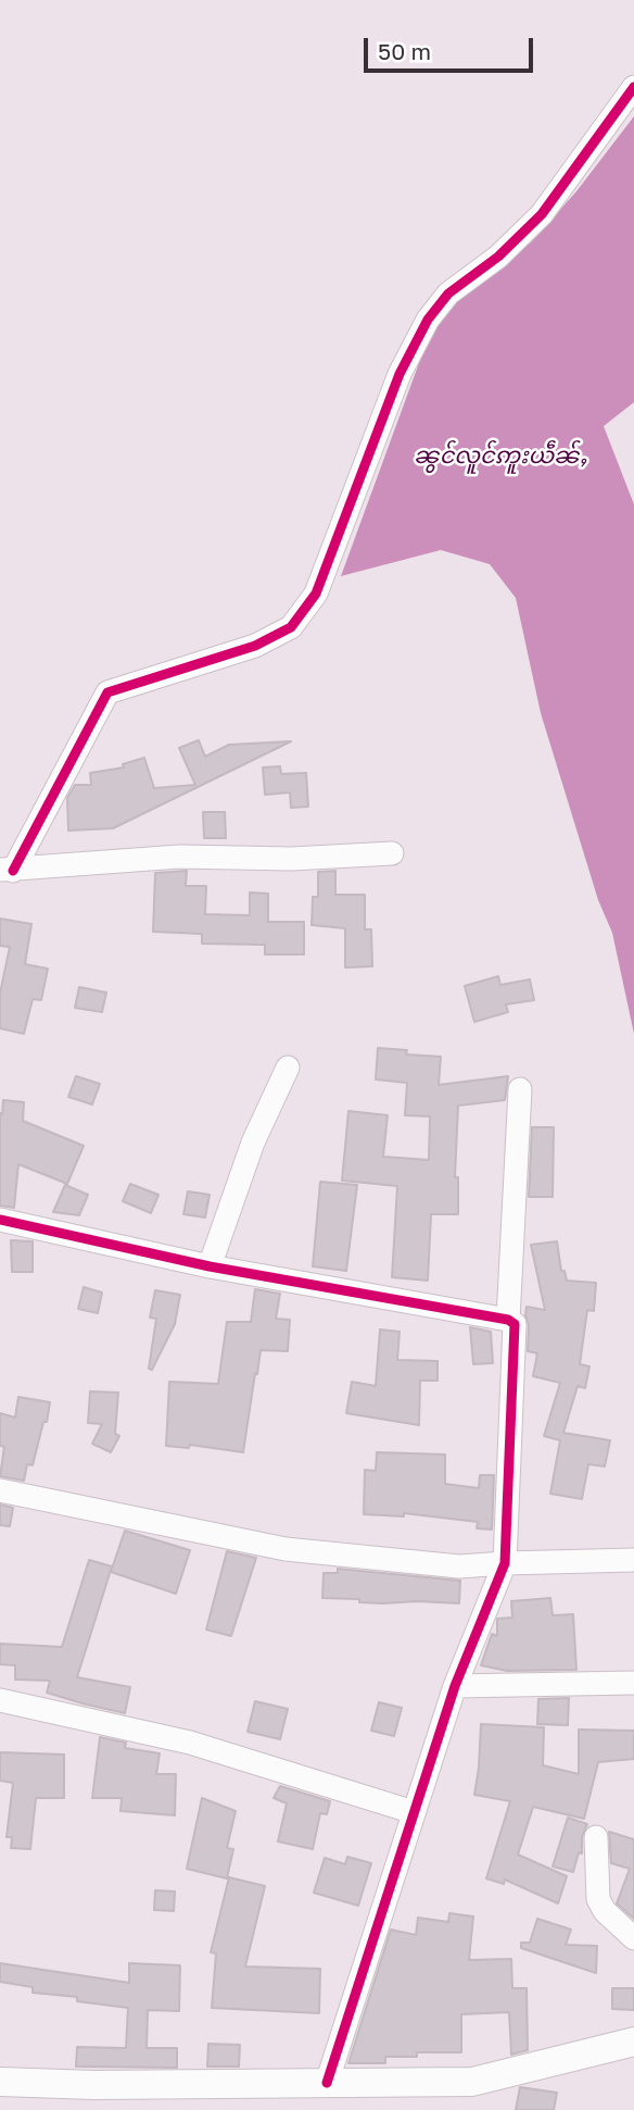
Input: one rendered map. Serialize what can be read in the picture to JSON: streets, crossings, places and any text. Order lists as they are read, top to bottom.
{
  "water": ["ၼွင်လူင်ဢူးယဵၼ်ႇ"],
  "scale_bar": "50 m"
}
